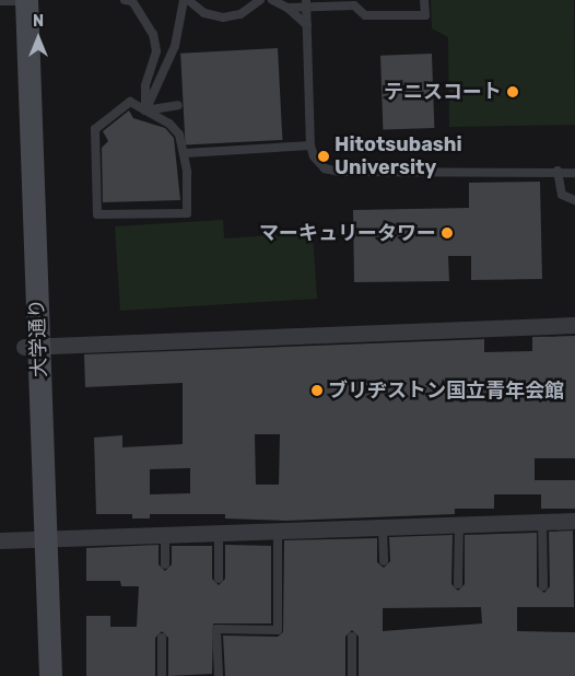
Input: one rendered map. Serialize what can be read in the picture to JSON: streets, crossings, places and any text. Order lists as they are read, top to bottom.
{
  "streets": {
    "main road": ["大学通り"]
  },
  "places": [
    "テニスコート",
    "Hitotsubashi University",
    "マーキュリータワー",
    "ブリヂストン国立青年会館"
  ],
  "north": "top"
}
